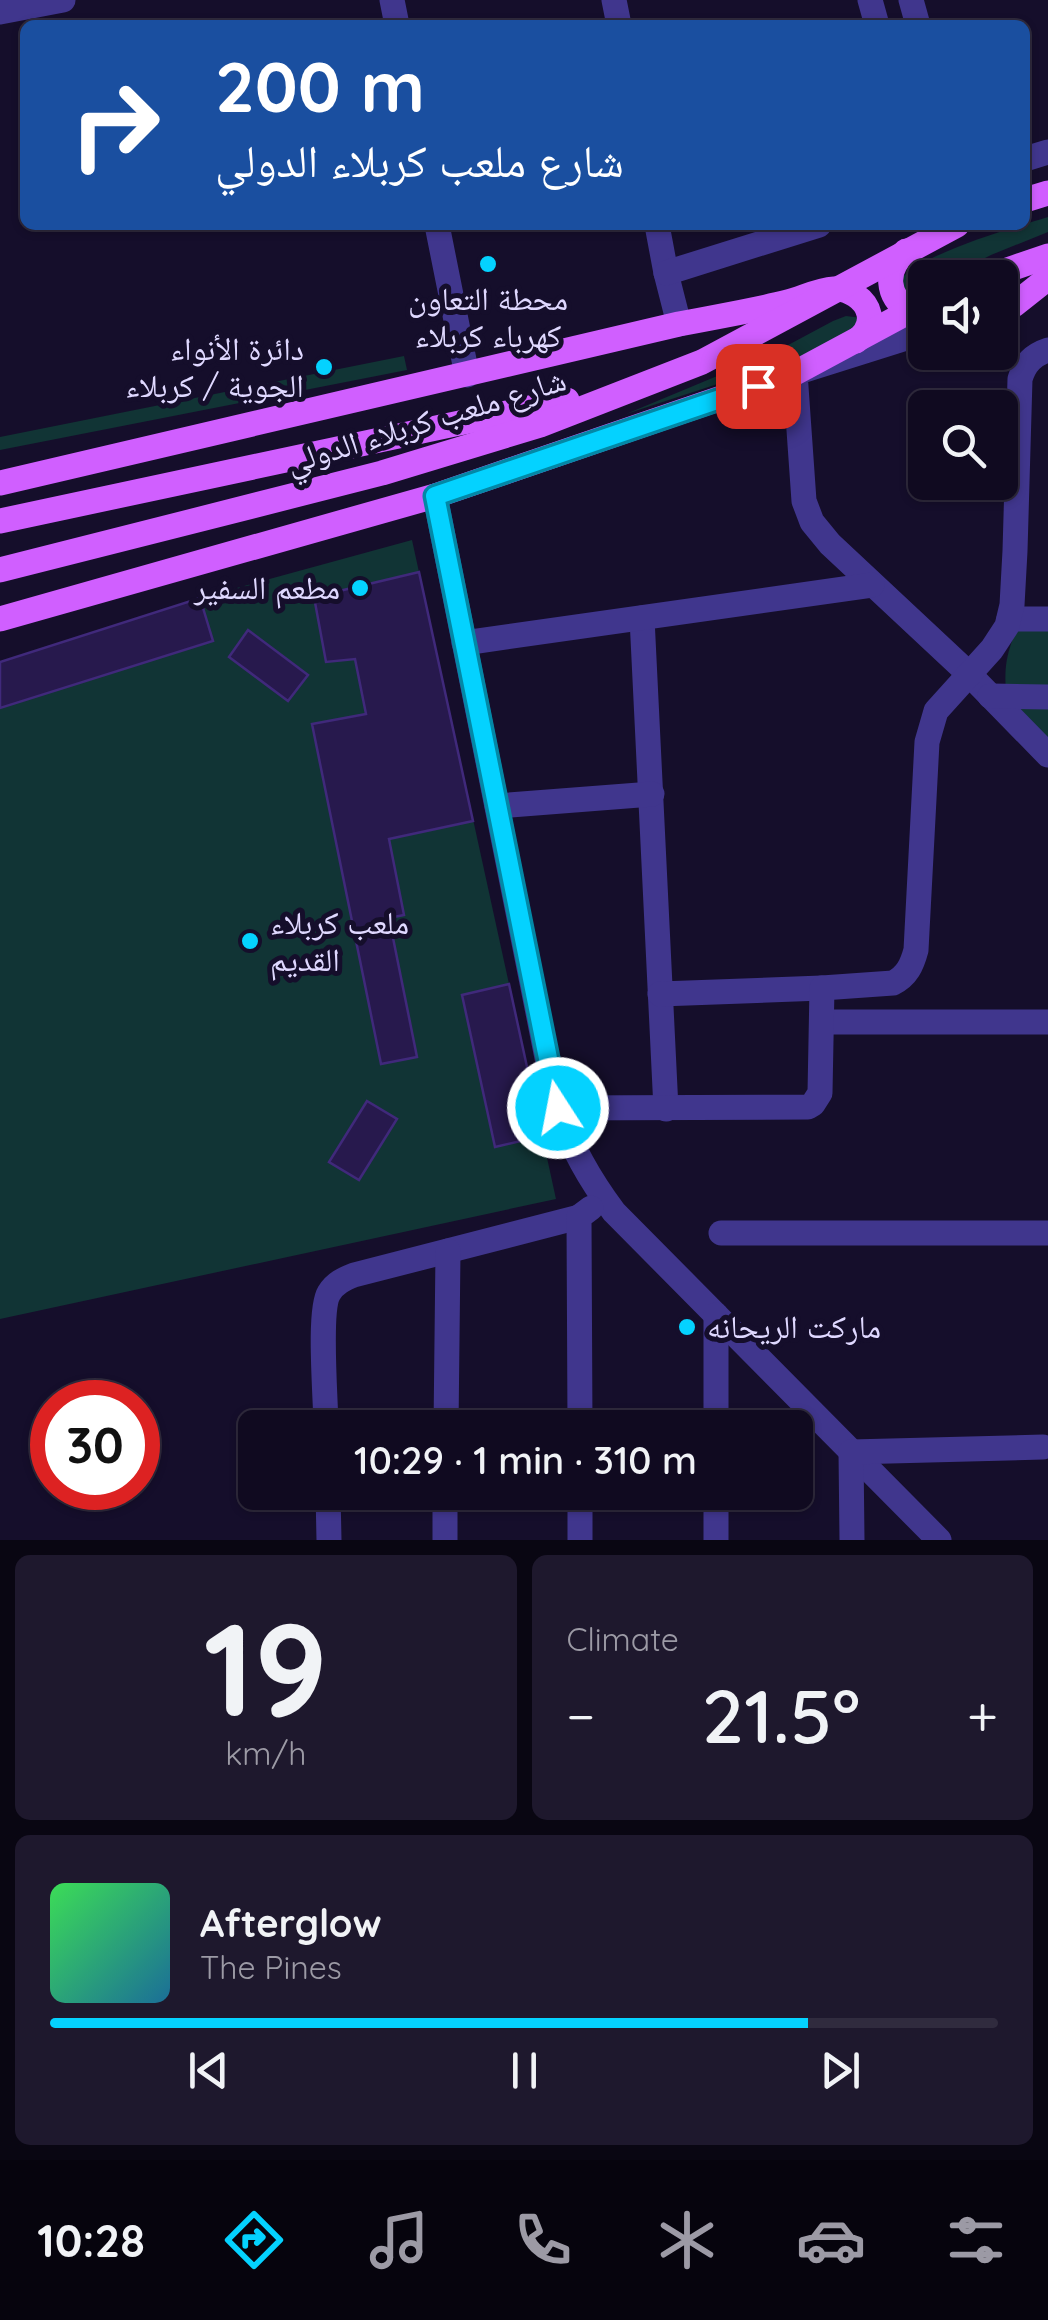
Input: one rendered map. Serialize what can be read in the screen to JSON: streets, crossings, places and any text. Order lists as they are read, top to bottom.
{
  "streets": {
    "main road": ["شارع ملعب كربلاء الدولي"]
  },
  "places": [
    "محطة التعاون كهرباء كربلاء",
    "دائرة الأنواء الجوية / كربلاء",
    "مطعم السفير",
    "ملعب كربلاء القديم",
    "ماركت الريحانه"
  ],
  "page": {
    "turn": ["200 m", "شارع ملعب كربلاء الدولي"],
    "limit": "30",
    "trip": "10:29 · 1 min · 310 m",
    "tile": [
      ["19", "km/h"],
      "Climate"
    ],
    "heat": ["−", "21.5°", "+"],
    "song": ["Afterglow", "The Pines"],
    "tabs": "10:28"
  }
}
